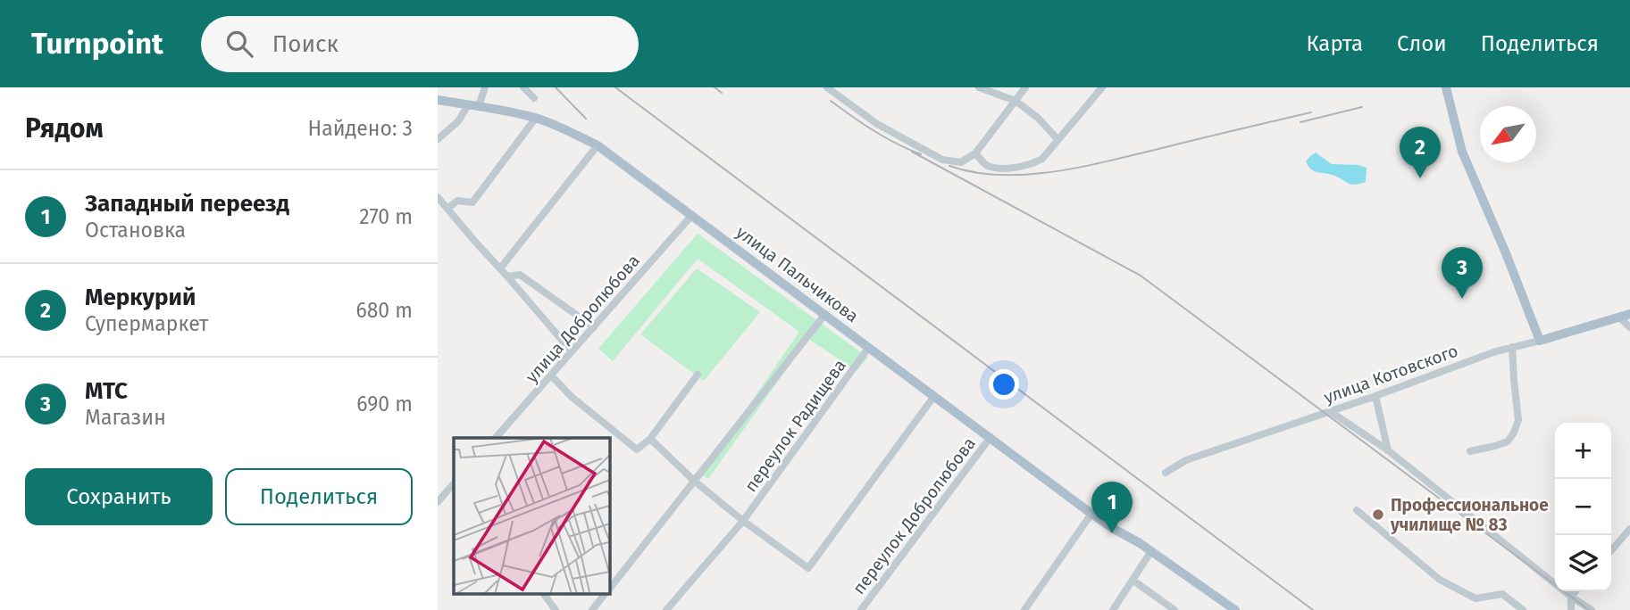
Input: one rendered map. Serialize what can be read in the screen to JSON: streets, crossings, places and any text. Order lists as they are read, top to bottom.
{
  "streets": {
    "main road": ["улица Пальчикова", "улица Котовского"],
    "street": ["улица Добролюбова", "переулок Радищева", "переулок Добролюбова"]
  },
  "crossings": [
    ["улица Пальчикова", "улица Добролюбова"],
    ["улица Пальчикова", "переулок Радищева"],
    ["улица Пальчикова", "переулок Добролюбова"]
  ],
  "places": ["Профессиональное училище № 83"],
  "north": "bottom left",
  "page": {
    "header": "Turnpoint",
    "search": "Поиск",
    "nav": ["Карта", "Слои", "Поделиться"],
    "heading": ["Рядом", "Найдено: 3"],
    "pins": ["2", "3", "1"],
    "list": [
      {
        "mark": "1",
        "name": "Западный переезд",
        "note": "Остановка",
        "value": "270 m"
      },
      {
        "mark": "2",
        "name": "Меркурий",
        "note": "Супермаркет",
        "value": "680 m"
      },
      {
        "mark": "3",
        "name": "МТС",
        "note": "Магазин",
        "value": "690 m"
      }
    ],
    "map_buttons": ["+", "−"],
    "buttons": ["Сохранить", "Поделиться"]
  }
}
